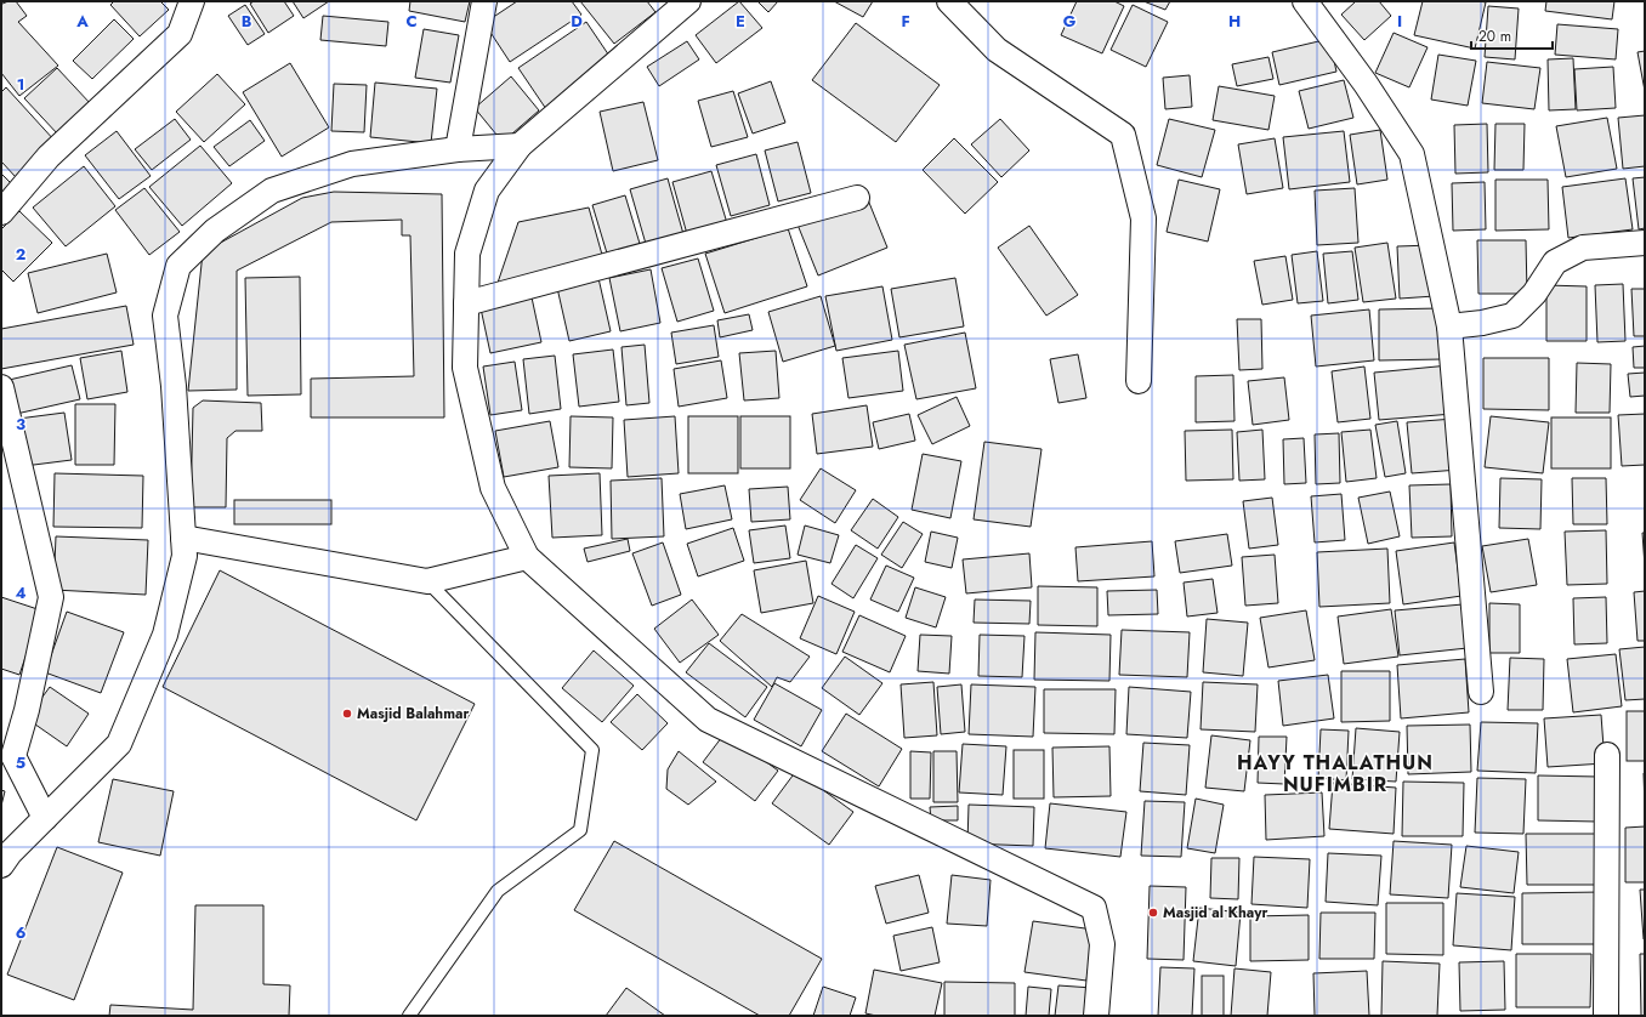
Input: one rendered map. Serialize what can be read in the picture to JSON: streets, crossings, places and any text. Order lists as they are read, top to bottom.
{
  "districts": ["HAYY THALATHUN NUFIMBIR"],
  "places": ["Masjid Balahmar", "Masjid al Khayr"],
  "scale_bar": "20 m",
  "grid": {
    "columns": [
      "A",
      "B",
      "C",
      "D",
      "E",
      "F",
      "G",
      "H",
      "I"
    ],
    "rows": [
      "1",
      "2",
      "3",
      "4",
      "5",
      "6"
    ]
  }
}
